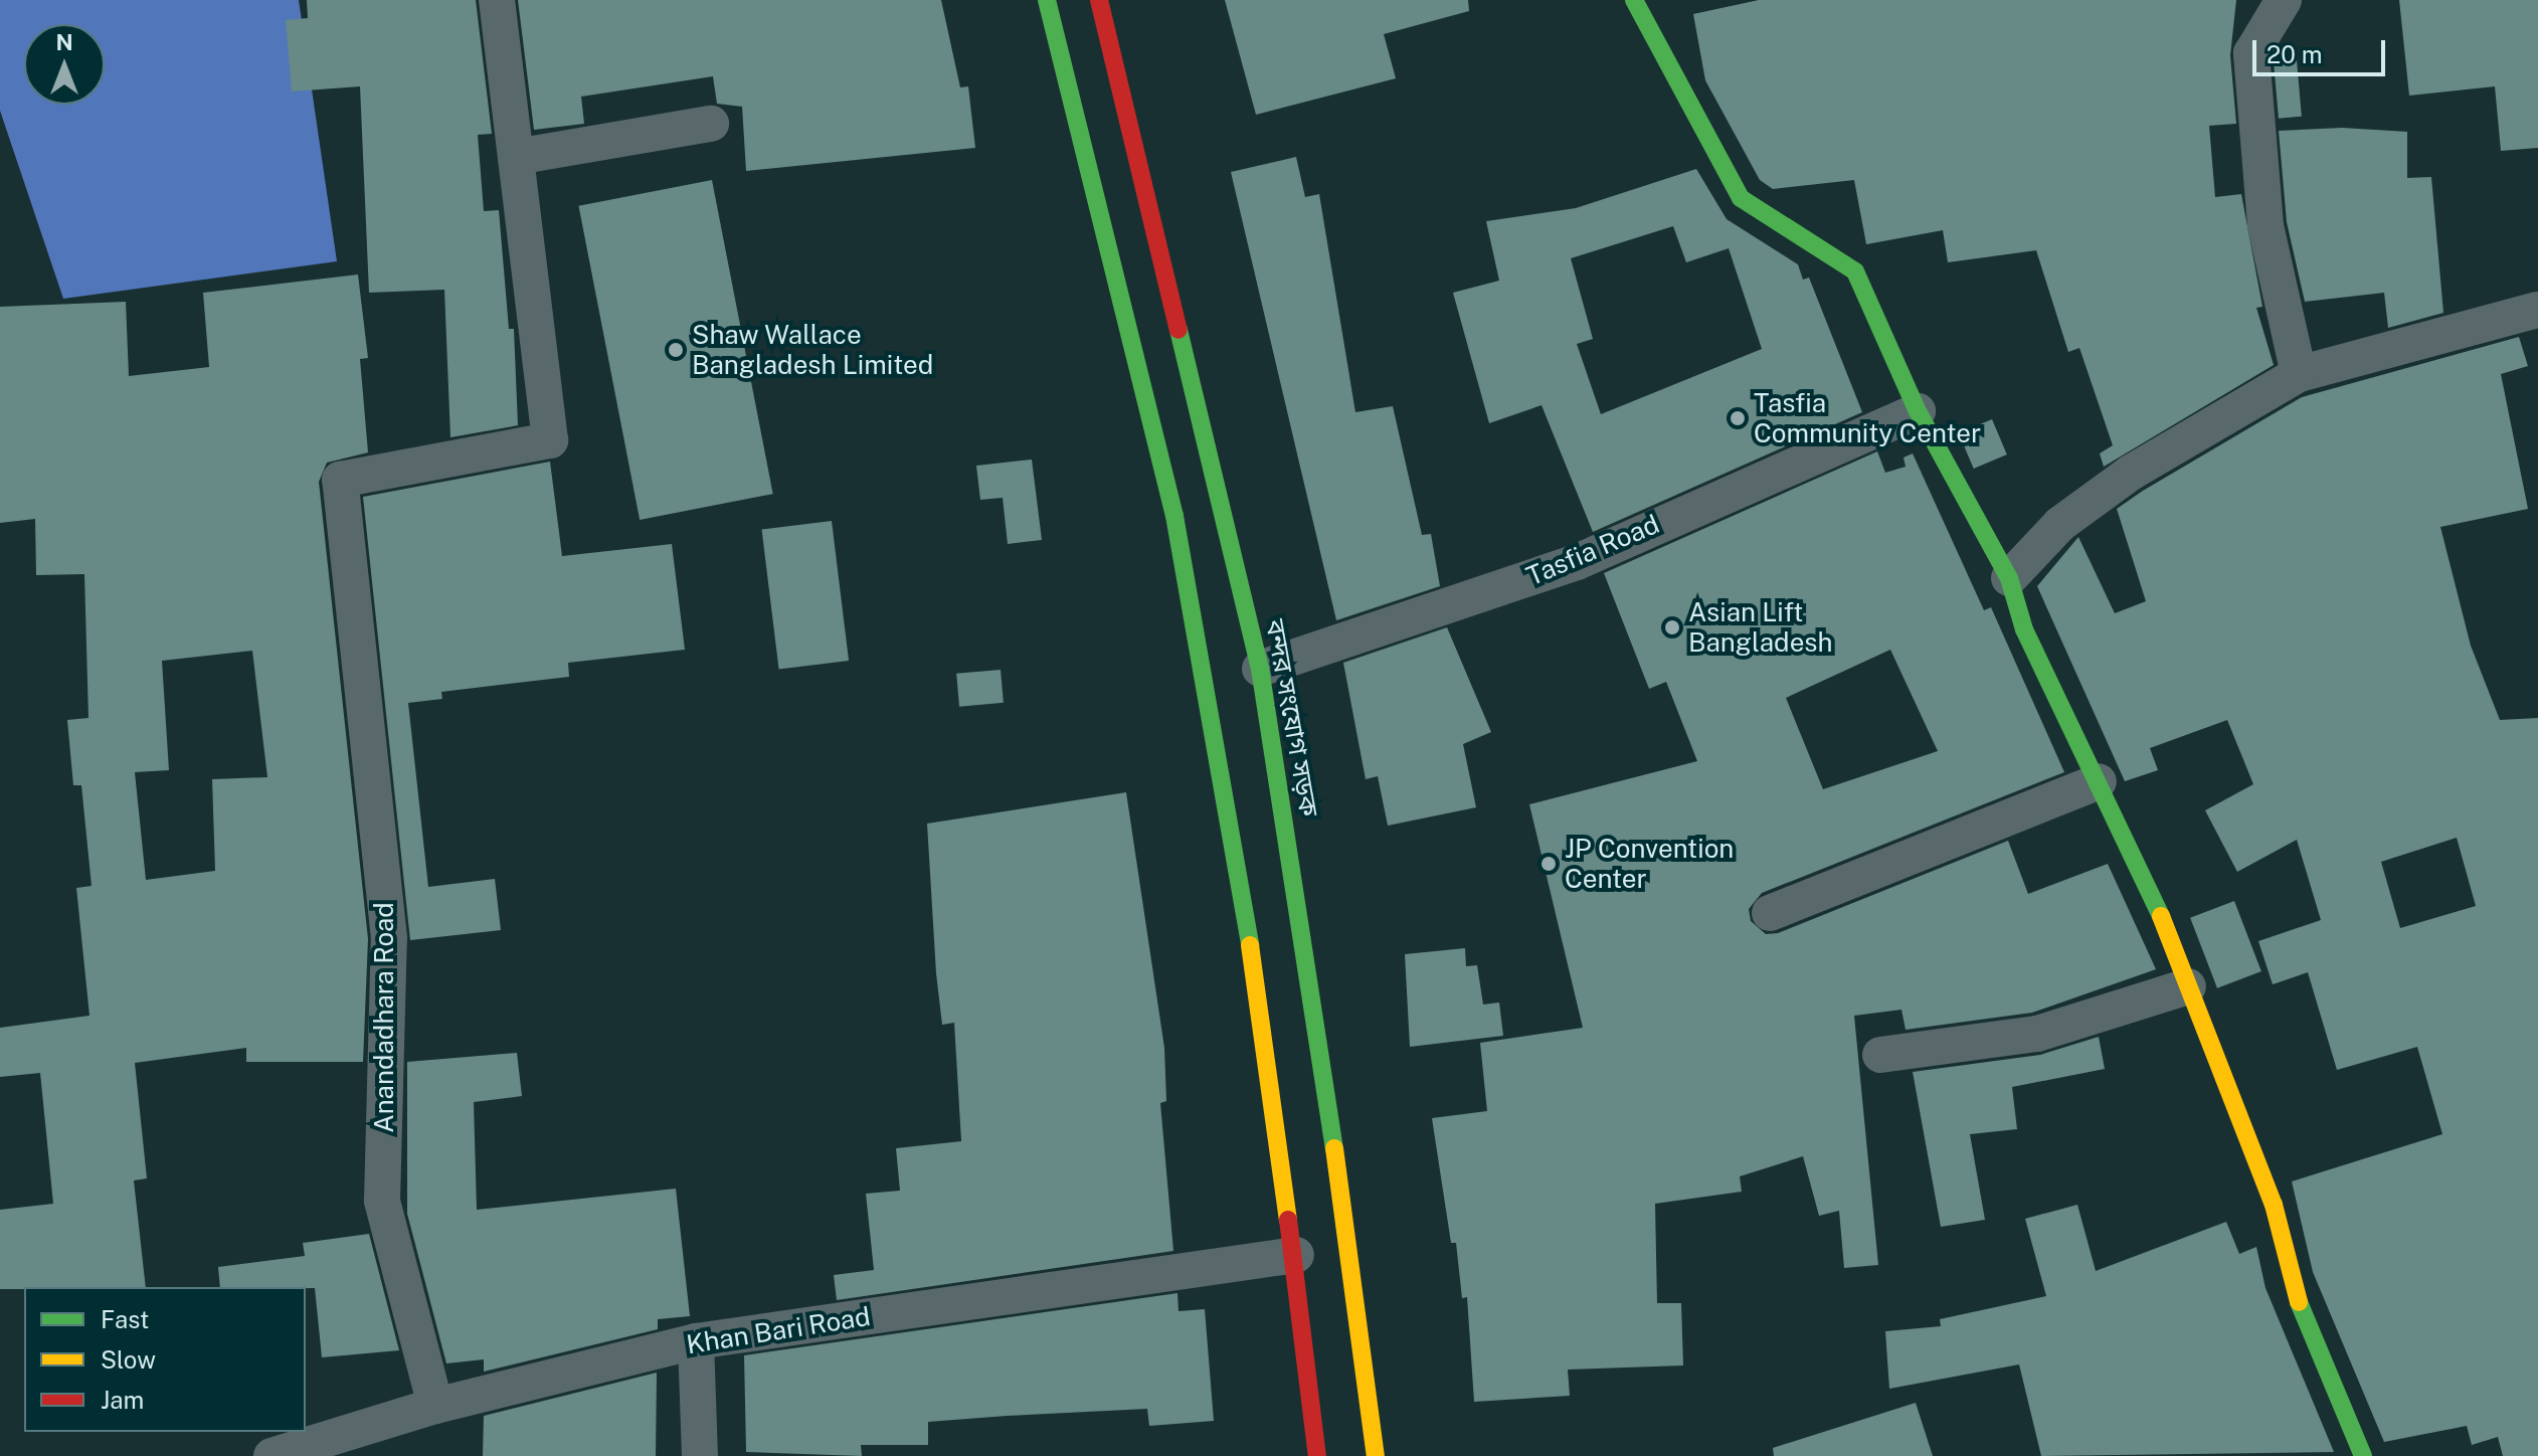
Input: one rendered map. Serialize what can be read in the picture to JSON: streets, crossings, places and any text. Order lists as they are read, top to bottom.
{
  "streets": {
    "main road": ["বন্দর সংযোগ সড়ক"],
    "street": ["Tasfia Road", "Anandadhara Road", "Khan Bari Road"]
  },
  "crossings": [
    ["Tasfia Road", "বন্দর সংযোগ সড়ক"],
    ["Anandadhara Road", "Khan Bari Road"]
  ],
  "places": [
    "Shaw Wallace Bangladesh Limited",
    "Tasfia Community Center",
    "Asian Lift Bangladesh",
    "JP Convention Center"
  ],
  "legend": ["Fast", "Slow", "Jam"],
  "scale_bar": "20 m",
  "north": "top"
}
